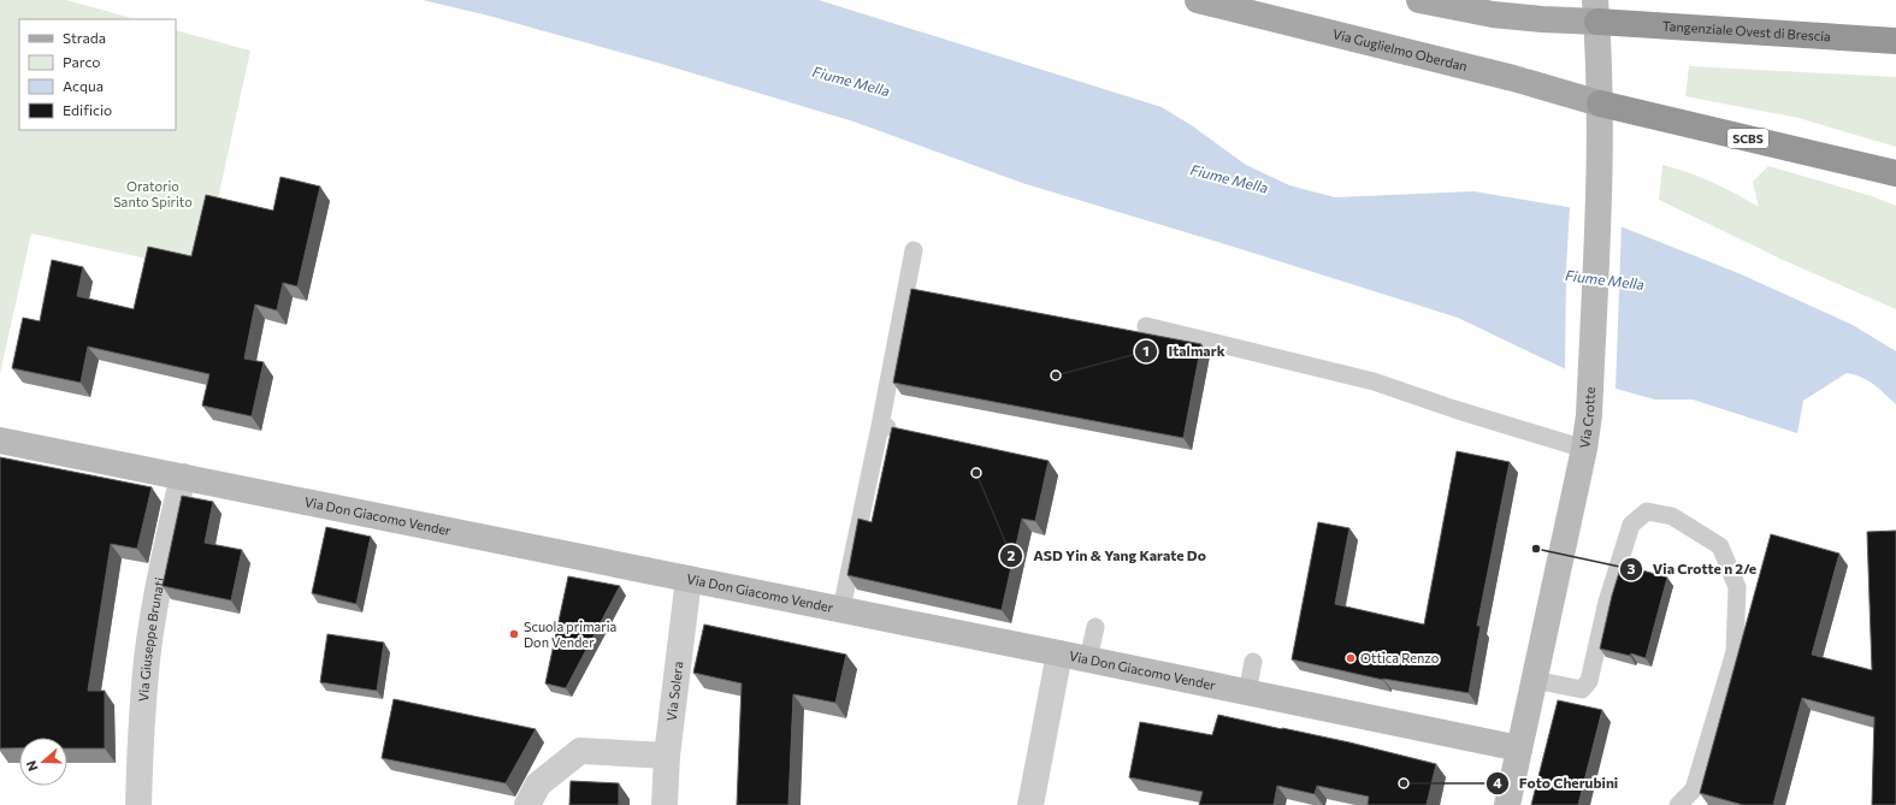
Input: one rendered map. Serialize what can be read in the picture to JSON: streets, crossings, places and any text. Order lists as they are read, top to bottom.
{
  "streets": {
    "highway": ["Tangenziale Ovest di Brescia", "SCBS"],
    "main road": ["Via Guglielmo Oberdan"],
    "street": [
      "Via Crotte",
      "Via Don Giacomo Vender",
      "Via Giuseppe Brunati",
      "Via Solera"
    ]
  },
  "crossings": [
    ["Tangenziale Ovest di Brescia", "Via Crotte"],
    ["Via Guglielmo Oberdan", "SCBS"],
    ["Via Guglielmo Oberdan", "Via Crotte"],
    ["SCBS", "Via Crotte"],
    ["Via Crotte", "Via Don Giacomo Vender"],
    ["Via Don Giacomo Vender", "Via Giuseppe Brunati"],
    ["Via Don Giacomo Vender", "Via Solera"]
  ],
  "water": ["Fiume Mella"],
  "parks": ["Oratorio Santo Spirito"],
  "places": [
    "Italmark",
    "ASD Yin & Yang Karate Do",
    "Via Crotte n 2/e",
    "Scuola primaria Don Vender",
    "Ottica Renzo",
    "Foto Cherubini"
  ],
  "legend": [
    "Strada",
    "Parco",
    "Acqua",
    "Edificio"
  ],
  "north": "left"
}
